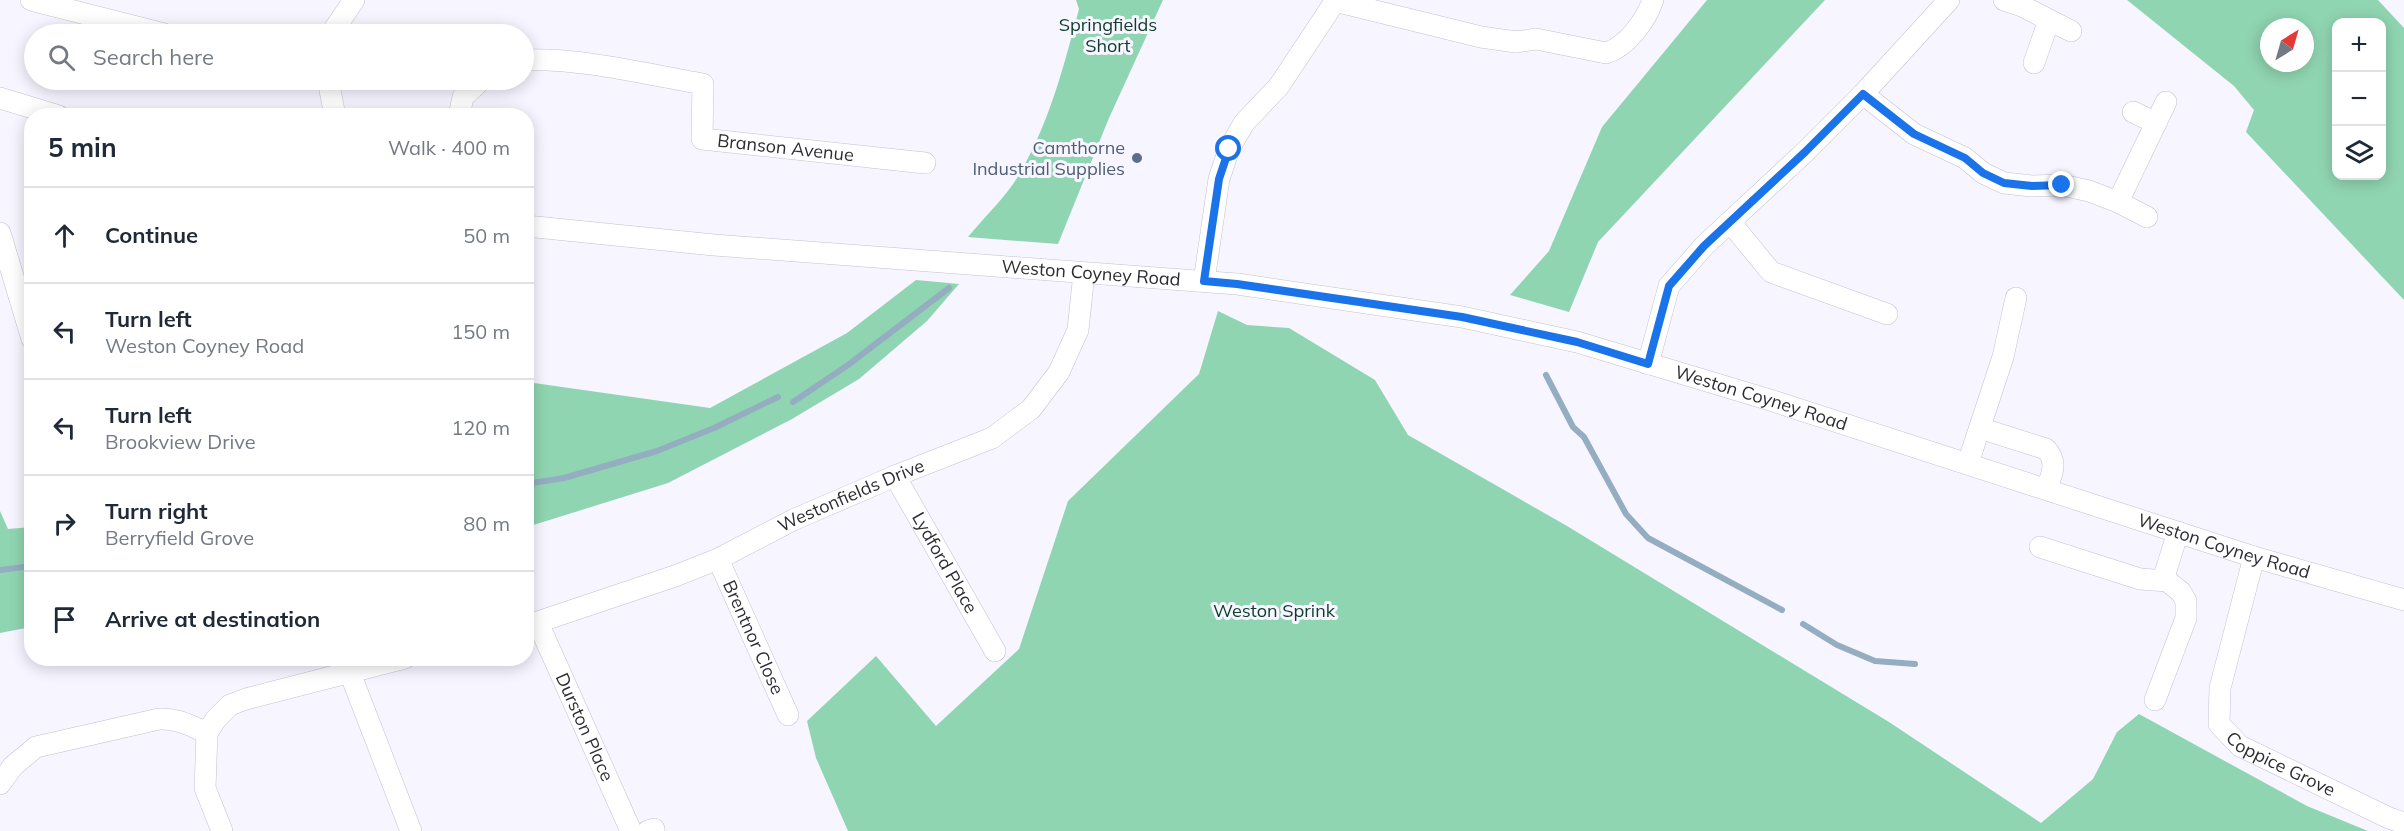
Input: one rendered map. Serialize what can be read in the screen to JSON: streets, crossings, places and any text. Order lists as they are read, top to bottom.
{
  "streets": {
    "street": [
      "Branson Avenue",
      "Weston Coyney Road",
      "Westonfields Drive",
      "Lydford Place",
      "Brentnor Close",
      "Durston Place",
      "Coppice Grove"
    ]
  },
  "crossings": [
    ["Weston Coyney Road", "Westonfields Drive"],
    ["Weston Coyney Road", "Coppice Grove"],
    ["Westonfields Drive", "Lydford Place"],
    ["Westonfields Drive", "Brentnor Close"]
  ],
  "parks": ["Springfields Short", "Weston Sprink"],
  "places": ["Camthorne Industrial Supplies"],
  "north": "top right",
  "page": {
    "map_buttons": ["+", "−"],
    "search": "Search here",
    "heading": ["5 min", "Walk · 400 m"],
    "list": [
      ["Continue", "50 m"],
      ["Turn left", "Weston Coyney Road", "150 m"],
      ["Turn left", "Brookview Drive", "120 m"],
      ["Turn right", "Berryfield Grove", "80 m"],
      "Arrive at destination"
    ]
  }
}
